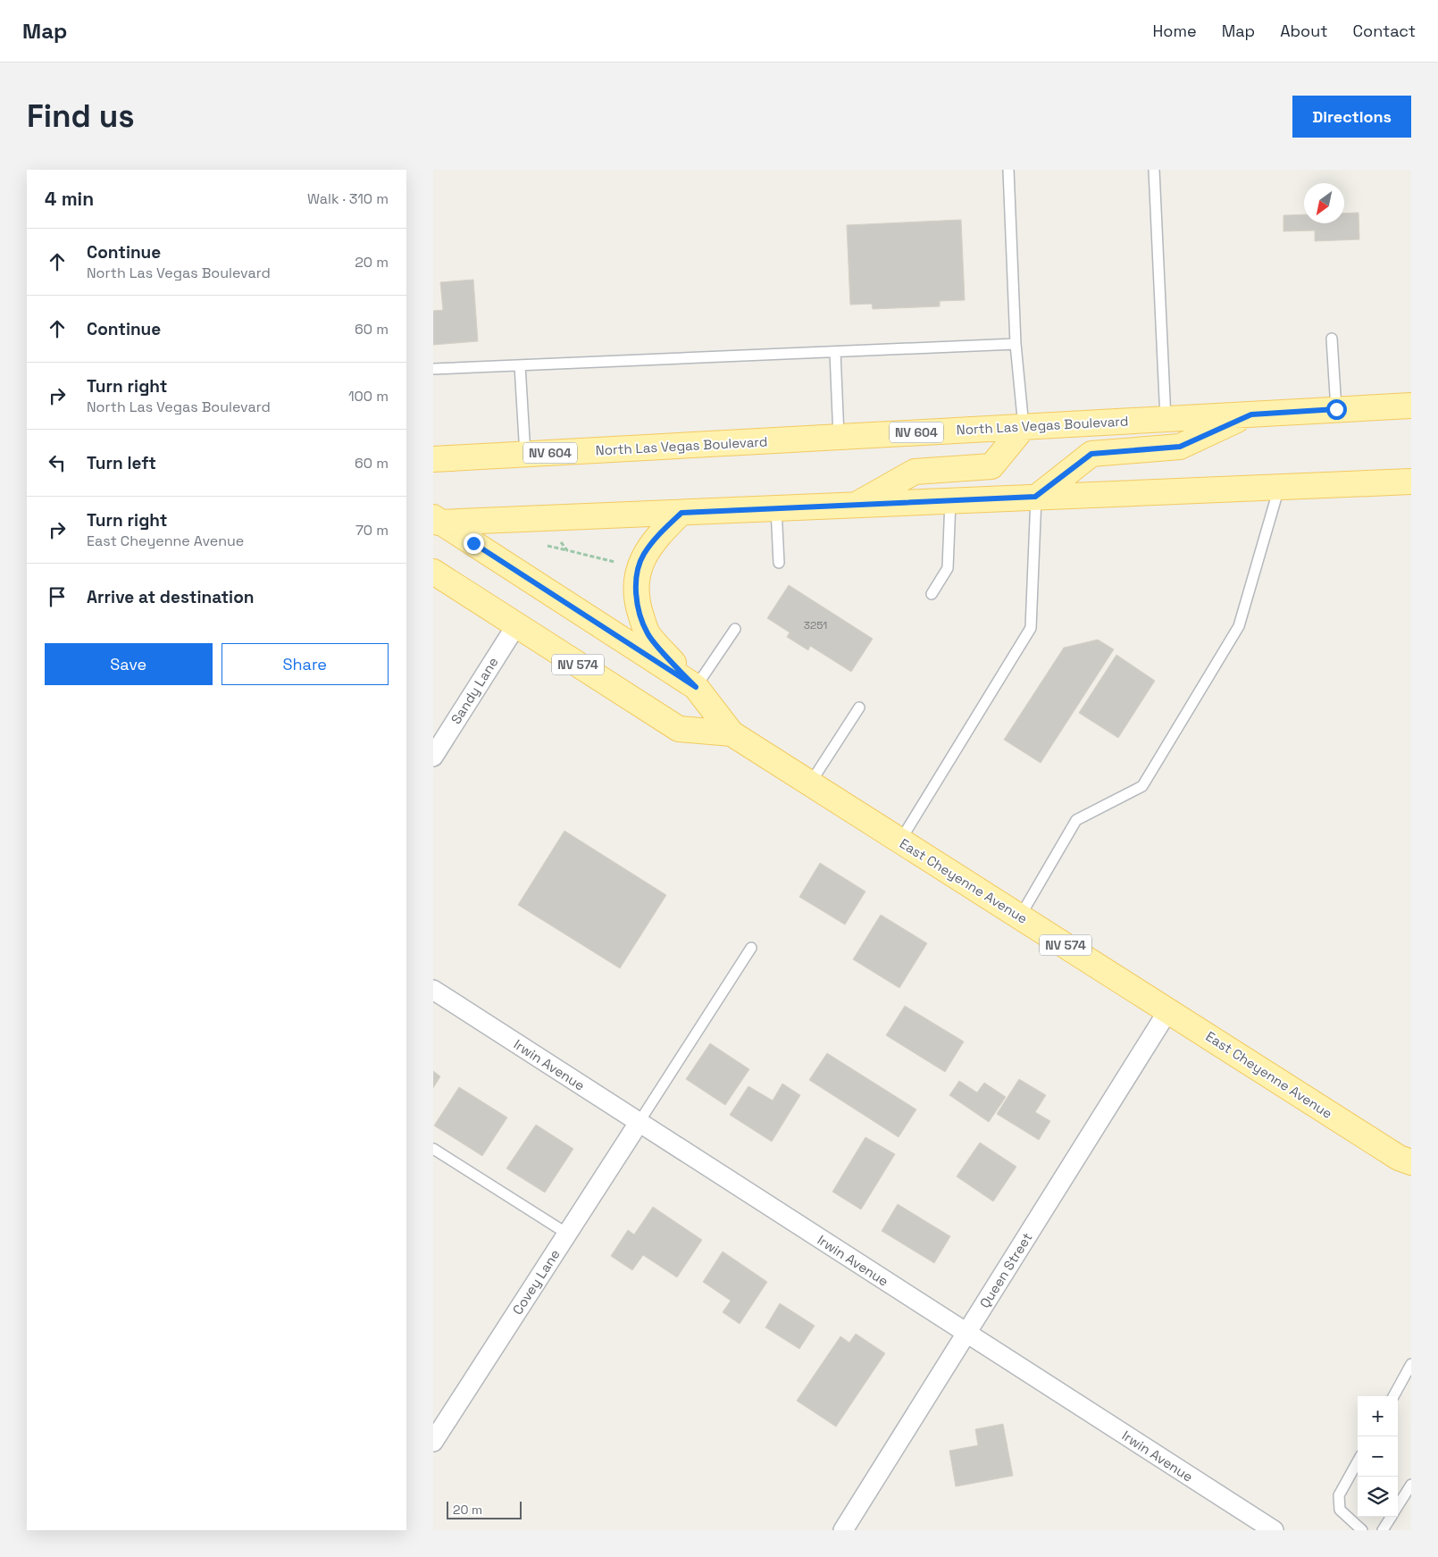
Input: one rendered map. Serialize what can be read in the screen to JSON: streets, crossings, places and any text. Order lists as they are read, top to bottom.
{
  "streets": {
    "main road": [
      "North Las Vegas Boulevard",
      "NV 604",
      "NV 574",
      "East Cheyenne Avenue"
    ],
    "street": [
      "Sandy Lane",
      "Irwin Avenue",
      "Queen Street",
      "Covey Lane"
    ]
  },
  "crossings": [
    ["Sandy Lane", "East Cheyenne Avenue"],
    ["East Cheyenne Avenue", "Queen Street"],
    ["Irwin Avenue", "Queen Street"],
    ["Irwin Avenue", "Covey Lane"]
  ],
  "house_numbers": ["3251"],
  "scale_bar": "20 m",
  "north": "bottom left",
  "page": {
    "header": "Map",
    "nav": [
      "Home",
      "Map",
      "About",
      "Contact"
    ],
    "buttons": [
      "Directions",
      ["Save", "Share"]
    ],
    "title": "Find us",
    "heading": ["4 min", "Walk · 310 m"],
    "list": [
      ["Continue", "North Las Vegas Boulevard", "20 m"],
      ["Continue", "60 m"],
      ["Turn right", "North Las Vegas Boulevard", "100 m"],
      ["Turn left", "60 m"],
      ["Turn right", "East Cheyenne Avenue", "70 m"],
      "Arrive at destination"
    ],
    "map_buttons": ["+", "−"],
    "scale": "20 m"
  }
}
